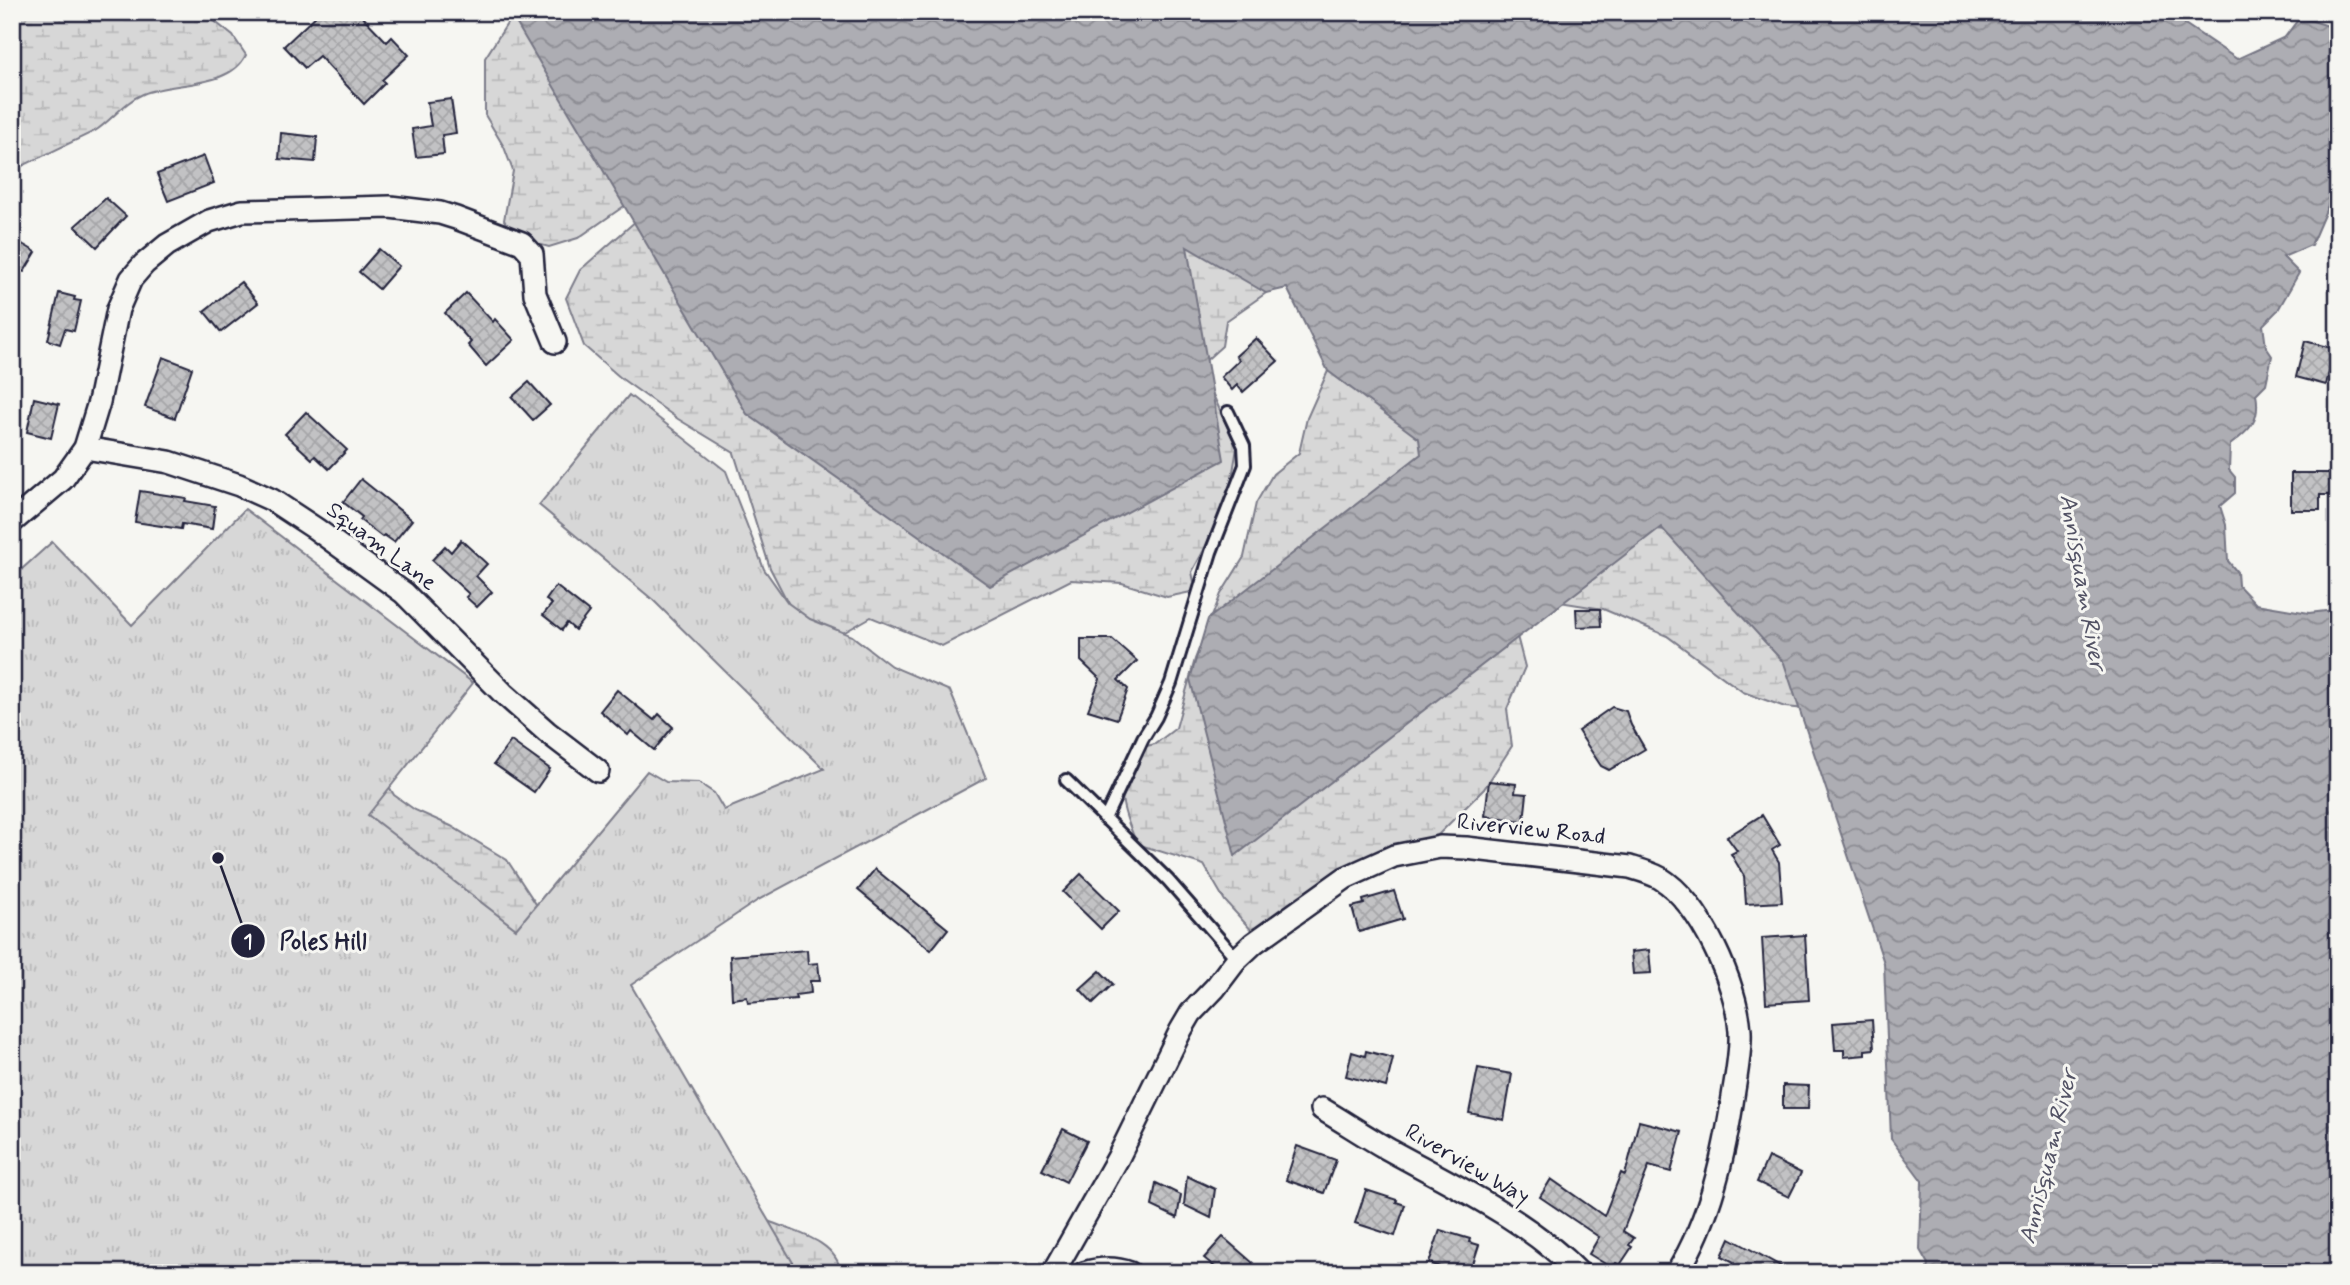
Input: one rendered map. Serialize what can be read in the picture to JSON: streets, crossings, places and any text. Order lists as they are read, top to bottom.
{
  "streets": {
    "street": ["Squam Lane", "Riverview Road", "Riverview Way"]
  },
  "water": ["Annisquam River"],
  "places": ["Poles Hill"]
}
